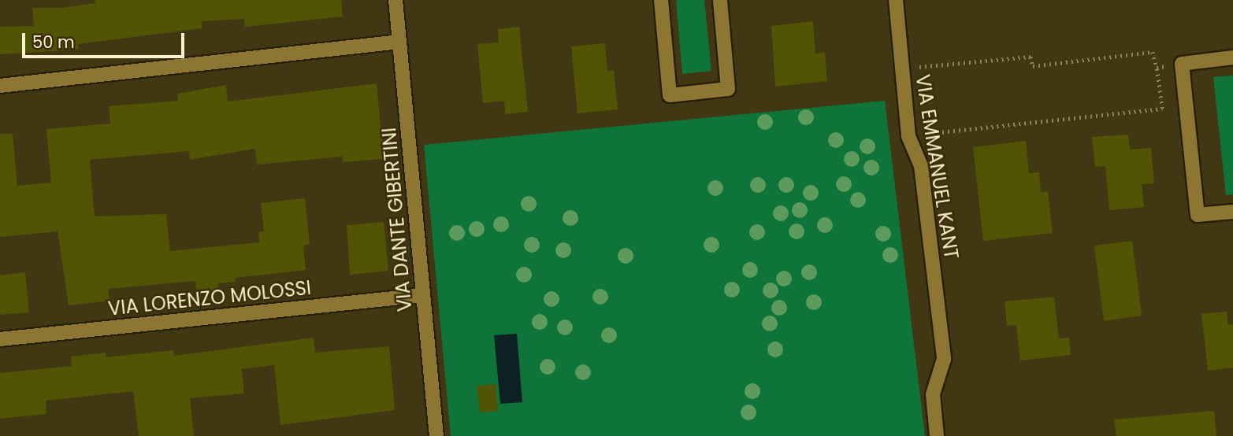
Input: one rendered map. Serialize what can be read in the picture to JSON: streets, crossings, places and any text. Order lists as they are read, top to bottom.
{
  "streets": {
    "street": ["VIA EMMANUEL KANT", "VIA DANTE GIBERTINI", "VIA LORENZO MOLOSSI"]
  },
  "crossings": [
    ["VIA DANTE GIBERTINI", "VIA LORENZO MOLOSSI"]
  ],
  "scale_bar": "50 m"
}
